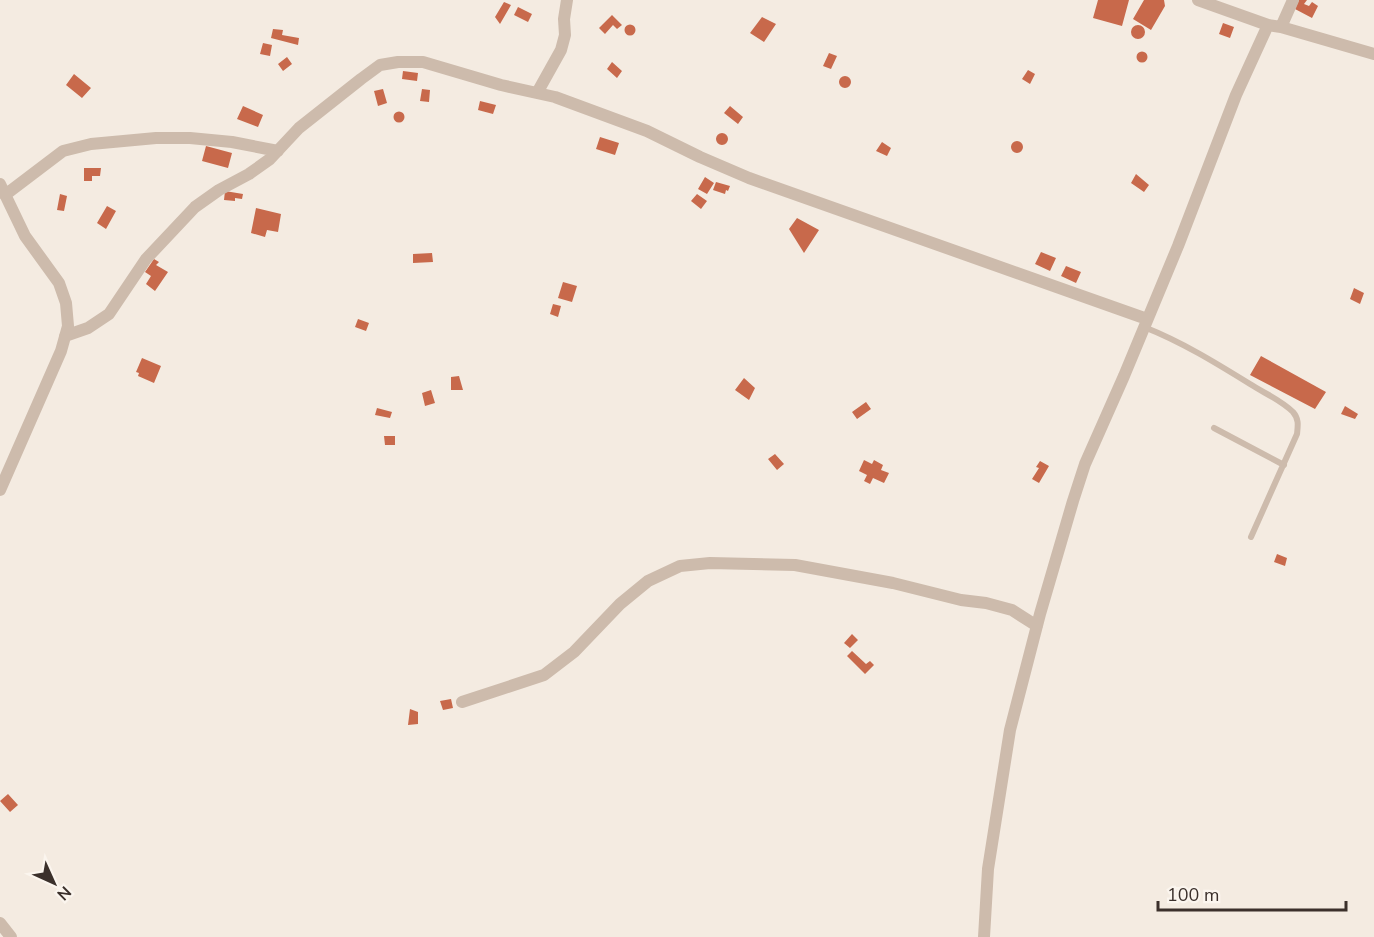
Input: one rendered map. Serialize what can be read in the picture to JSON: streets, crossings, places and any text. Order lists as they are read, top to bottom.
{
  "scale_bar": "100 m",
  "north": "bottom right"
}
